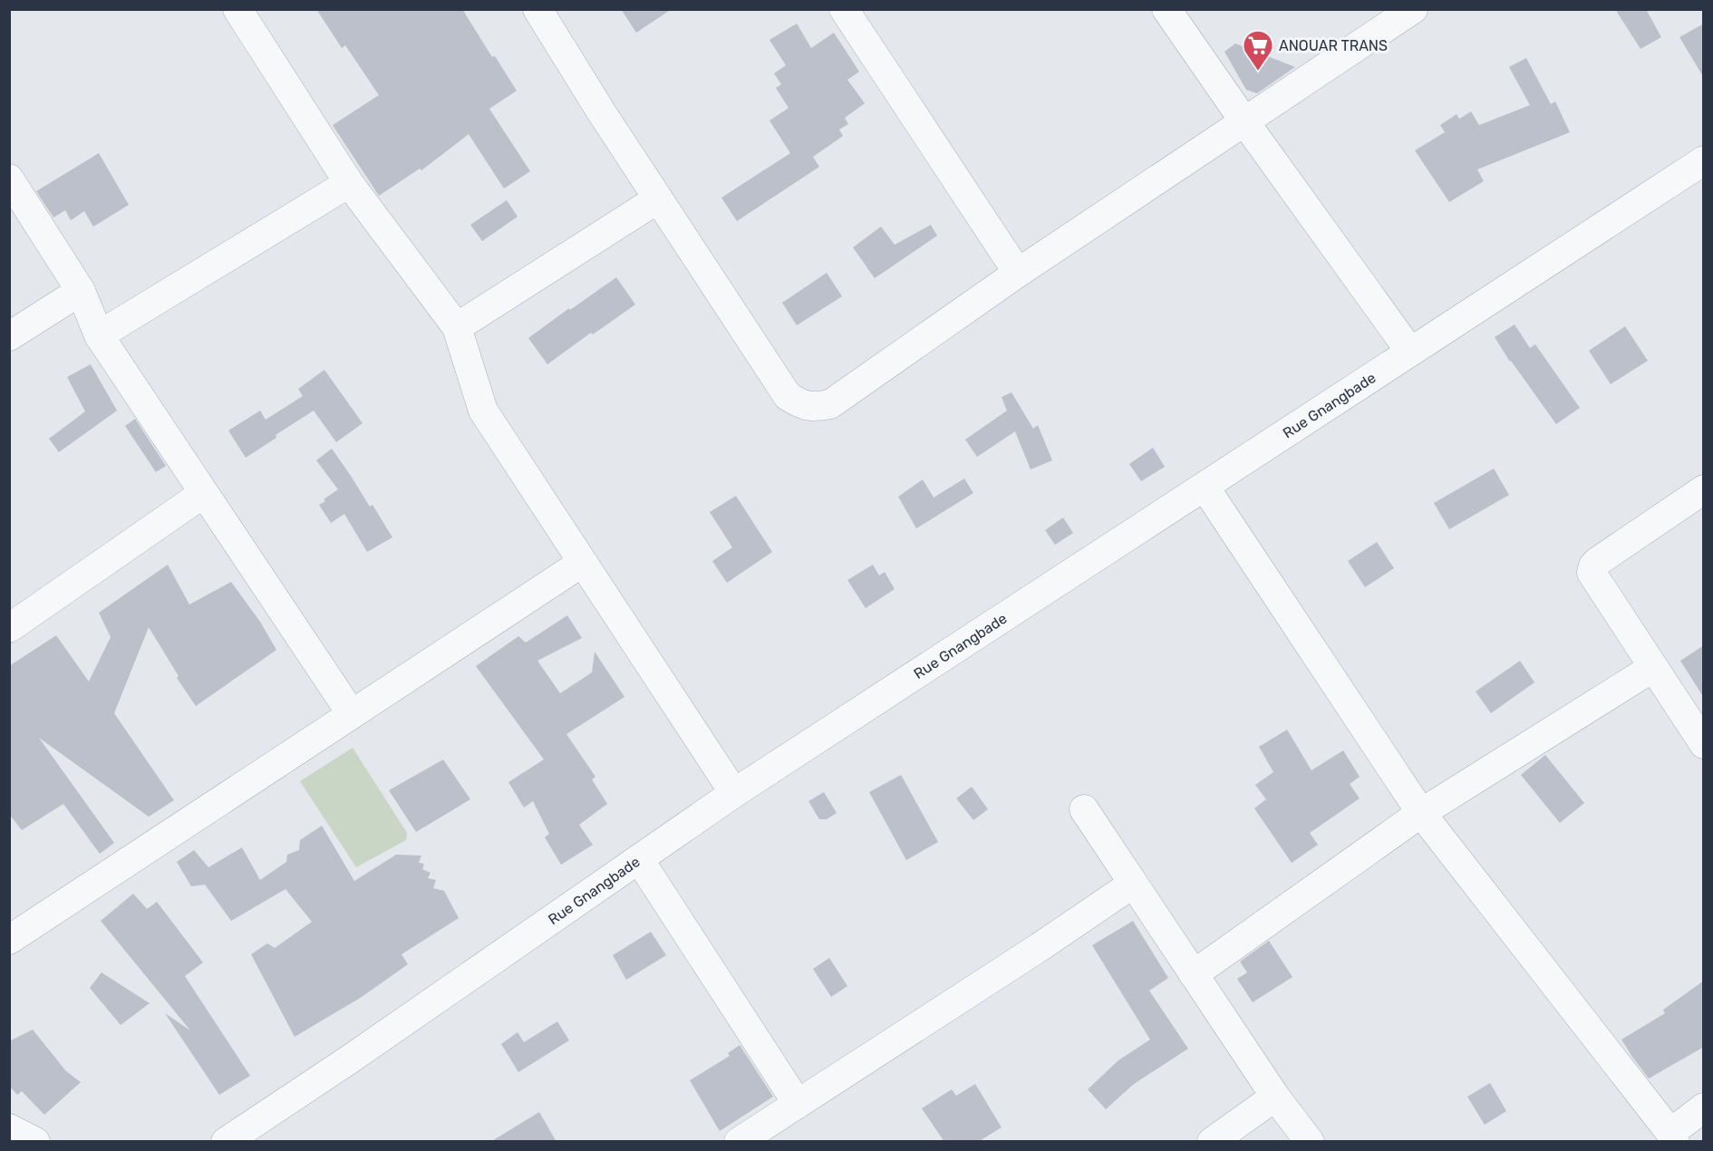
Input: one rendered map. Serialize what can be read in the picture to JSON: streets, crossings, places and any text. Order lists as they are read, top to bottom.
{
  "streets": {
    "street": ["Rue Gnangbade"]
  },
  "places": {
    "supermarket": ["ANOUAR TRANS"]
  }
}
